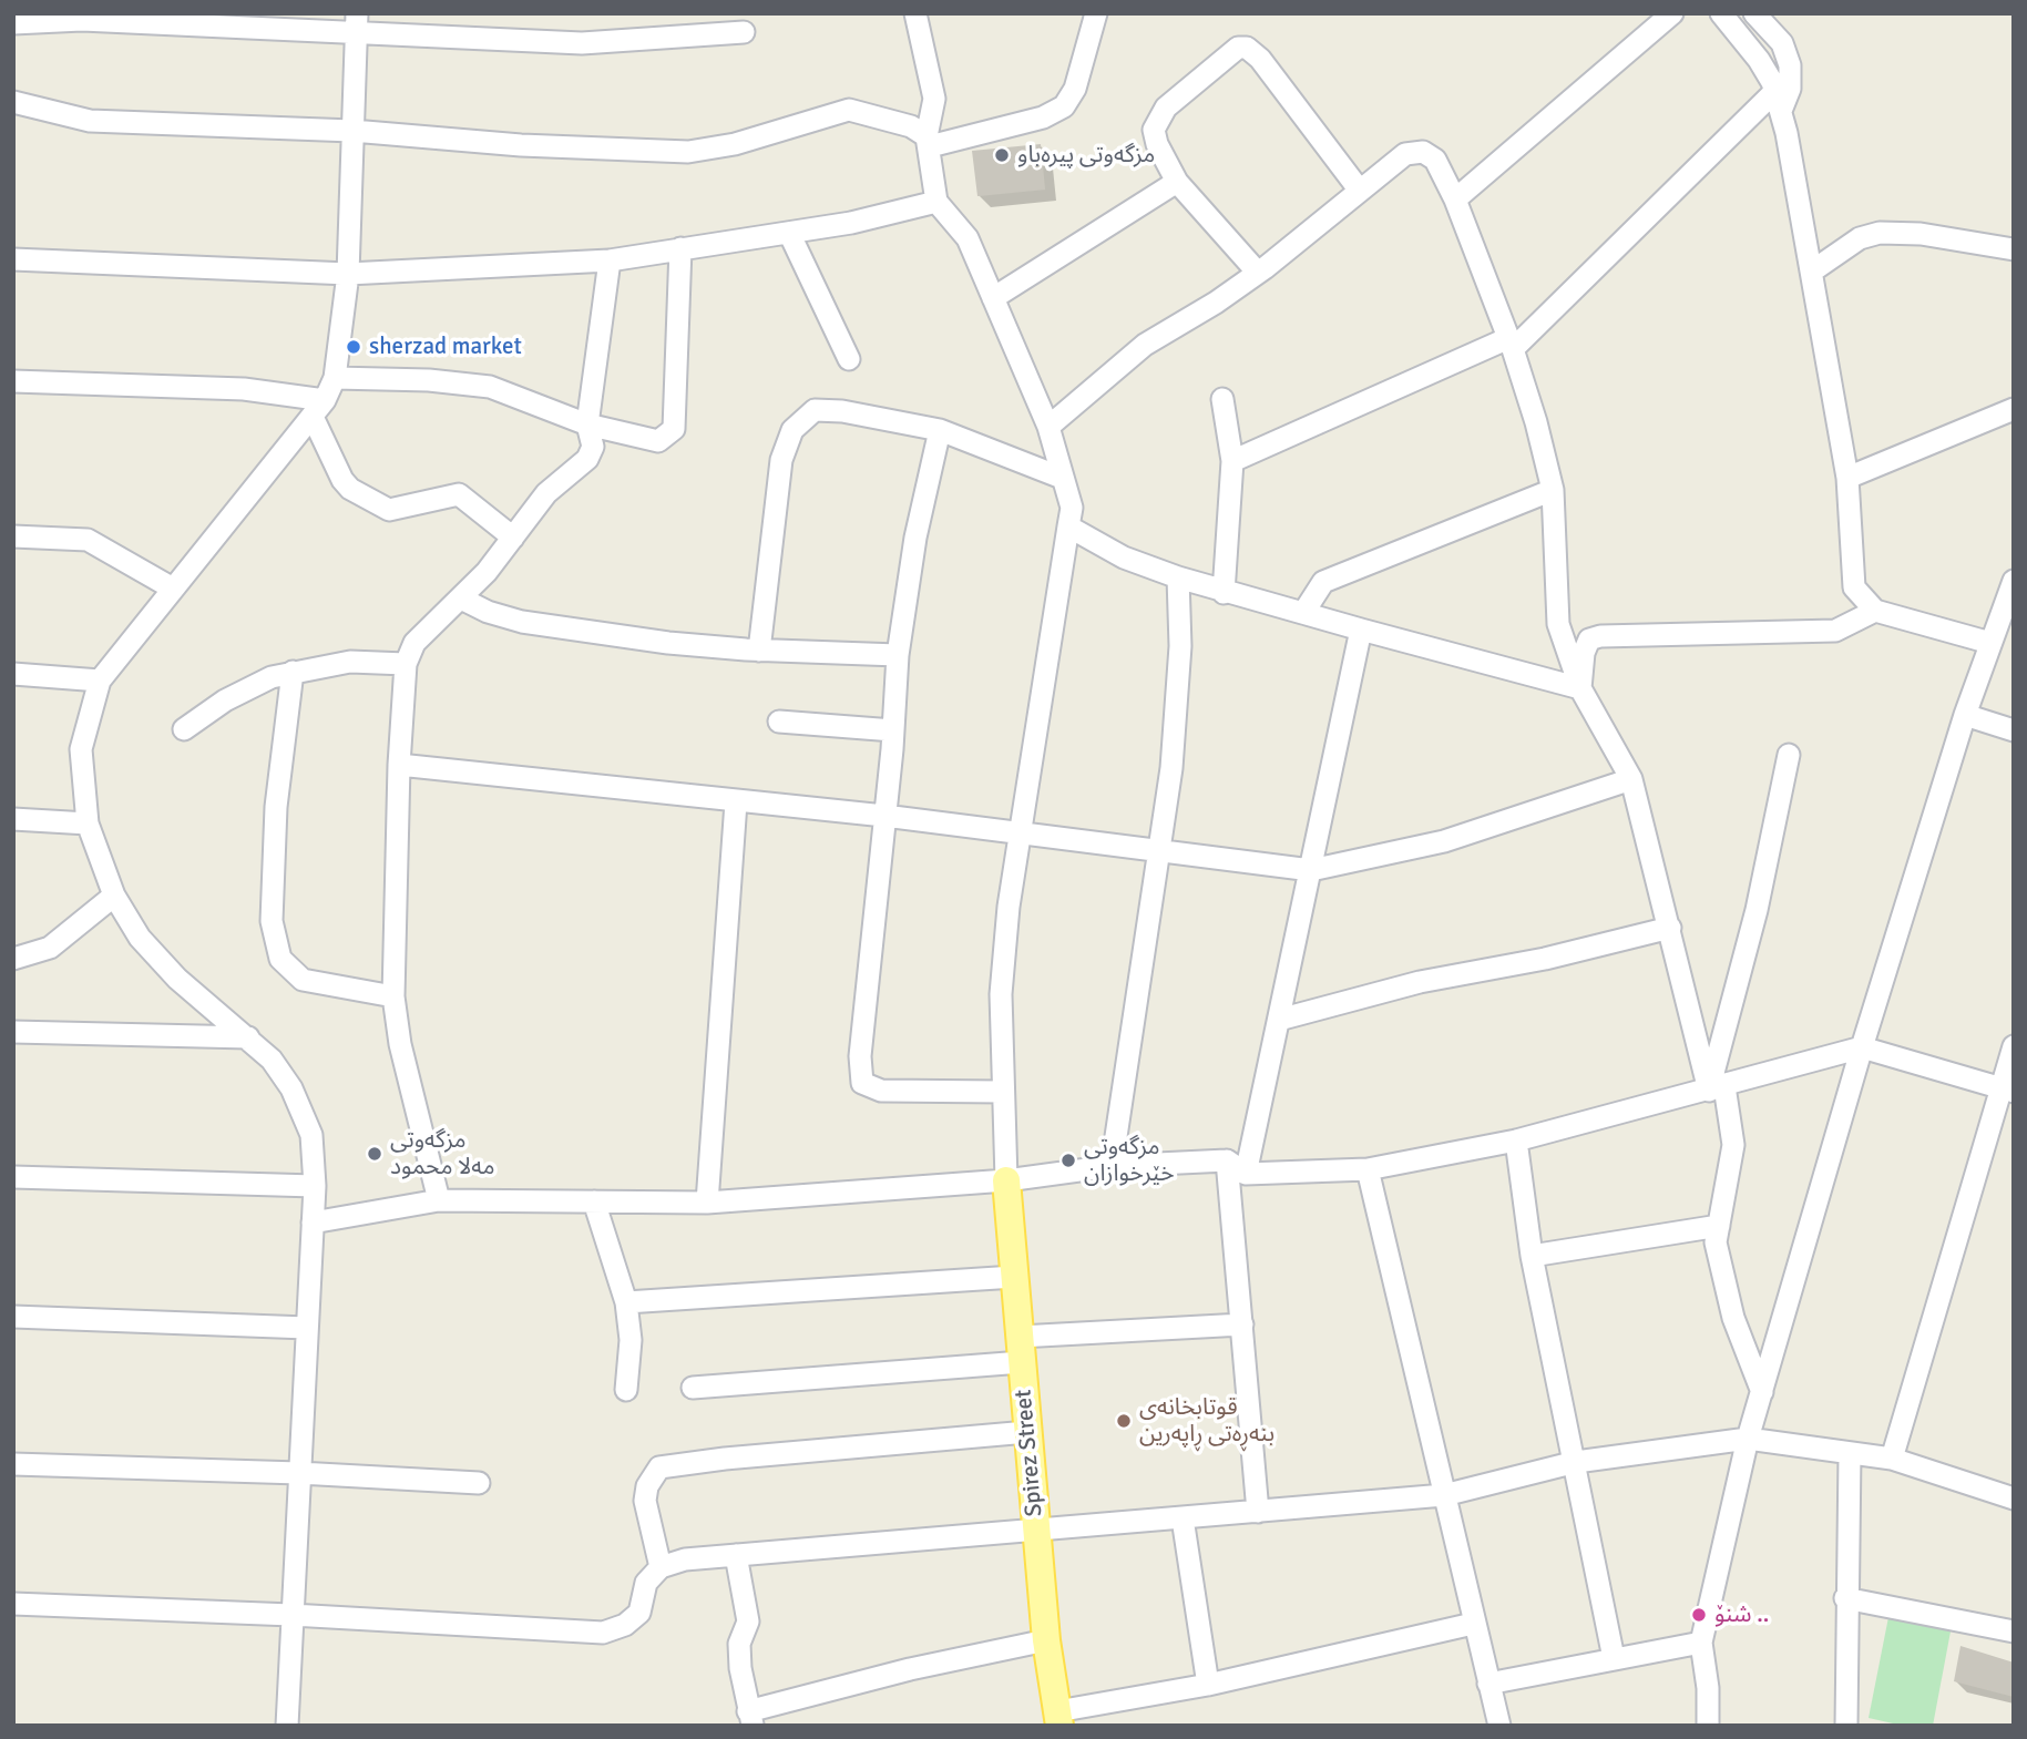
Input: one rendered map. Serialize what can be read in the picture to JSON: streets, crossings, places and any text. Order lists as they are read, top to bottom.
{
  "streets": {
    "main road": ["Spirez Street"]
  },
  "places": [
    "مزگەوتی پیرەباو",
    "sherzad market",
    "مزگه‌وتی مه‌لا محمود",
    "مزگەوتی خێرخوازان",
    "قوتابخانەی بنەڕەتی ڕاپەرین",
    "شنۆ .."
  ]
}
